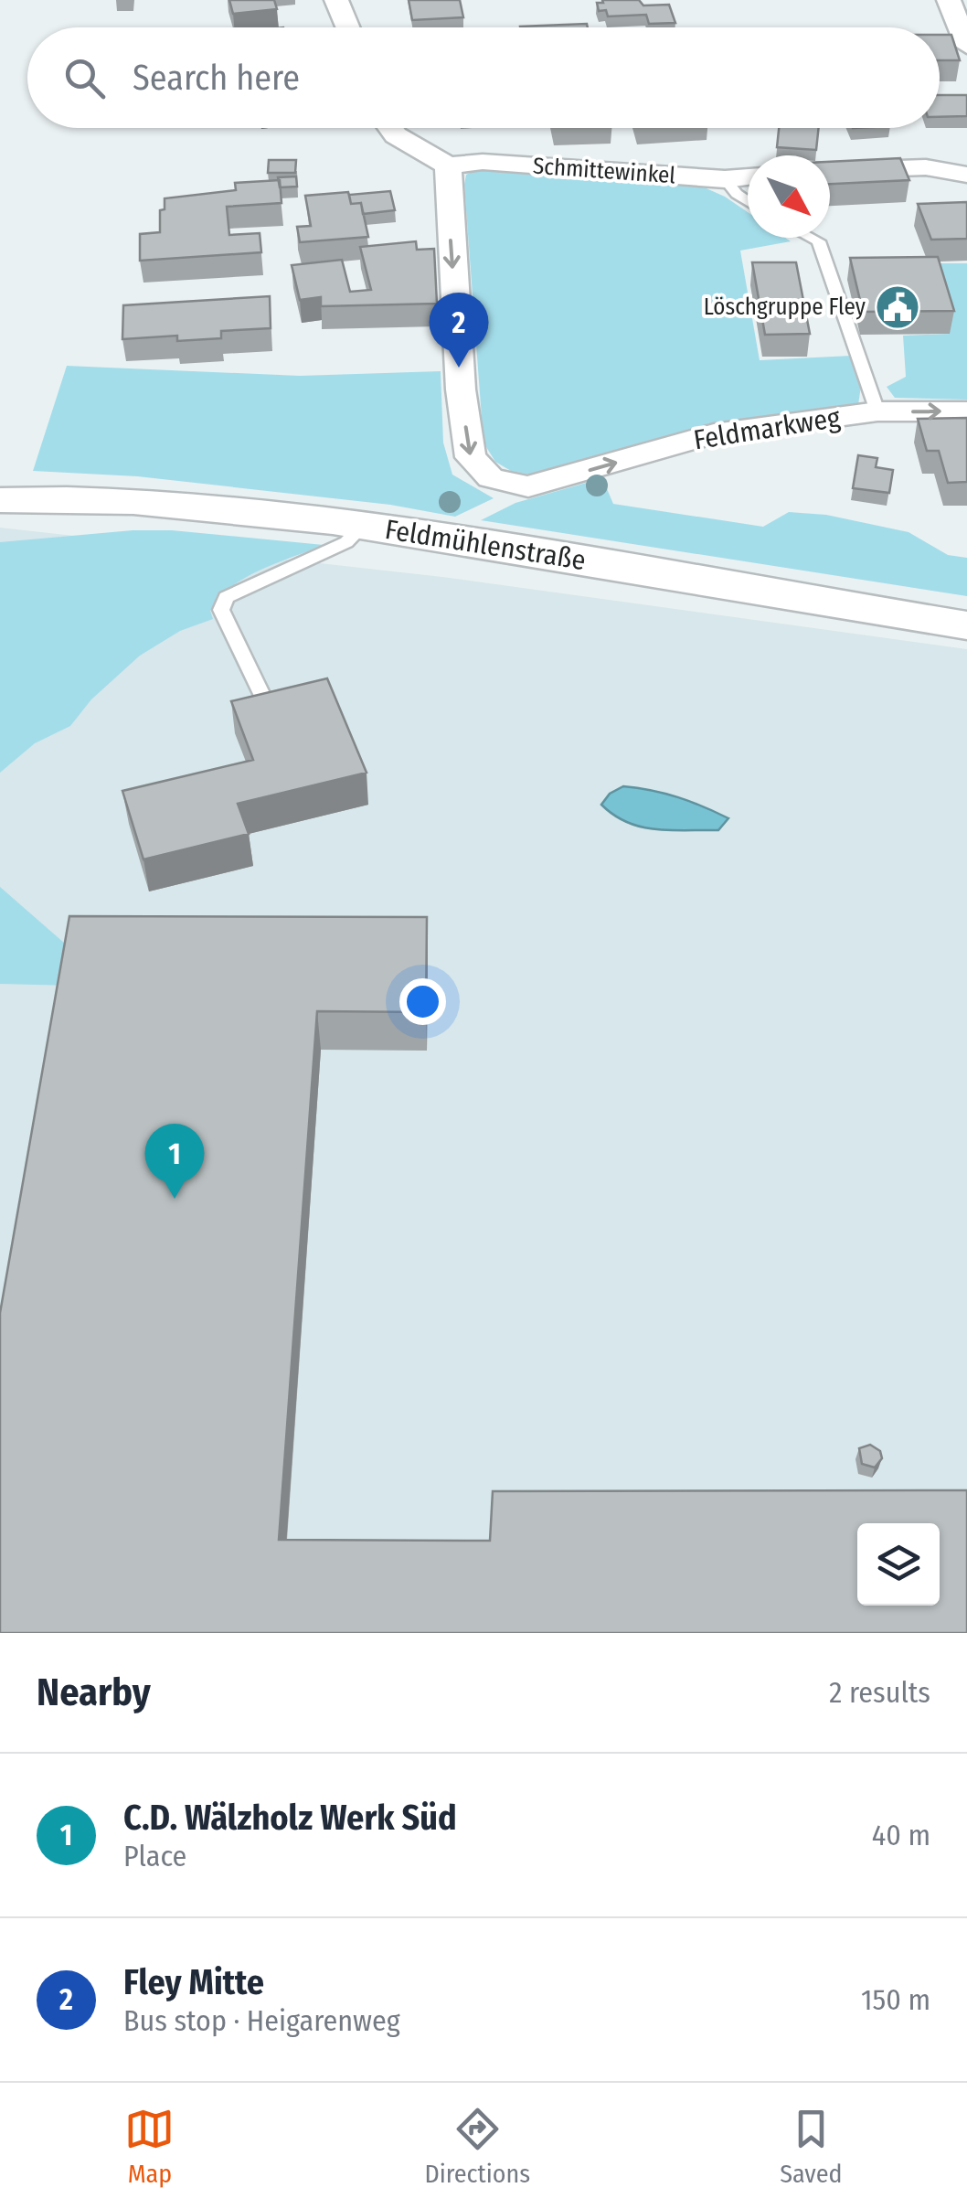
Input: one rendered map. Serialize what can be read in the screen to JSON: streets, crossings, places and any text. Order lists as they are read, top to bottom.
{
  "streets": {
    "street": ["Schmittewinkel", "Feldmarkweg", "Feldmühlenstraße"]
  },
  "crossings": [
    ["Schmittewinkel", "Feldmarkweg"]
  ],
  "places": {
    "public building": ["Löschgruppe Fley"]
  },
  "north": "bottom right",
  "page": {
    "search": "Search here",
    "pins": ["2", "1"],
    "heading": ["Nearby", "2 results"],
    "list": [
      {
        "mark": "1",
        "name": "C.D. Wälzholz Werk Süd",
        "note": "Place",
        "value": "40 m"
      },
      {
        "mark": "2",
        "name": "Fley Mitte",
        "note": "Bus stop · Heigarenweg",
        "value": "150 m"
      }
    ],
    "nav": ["Map", "Directions", "Saved"]
  }
}
